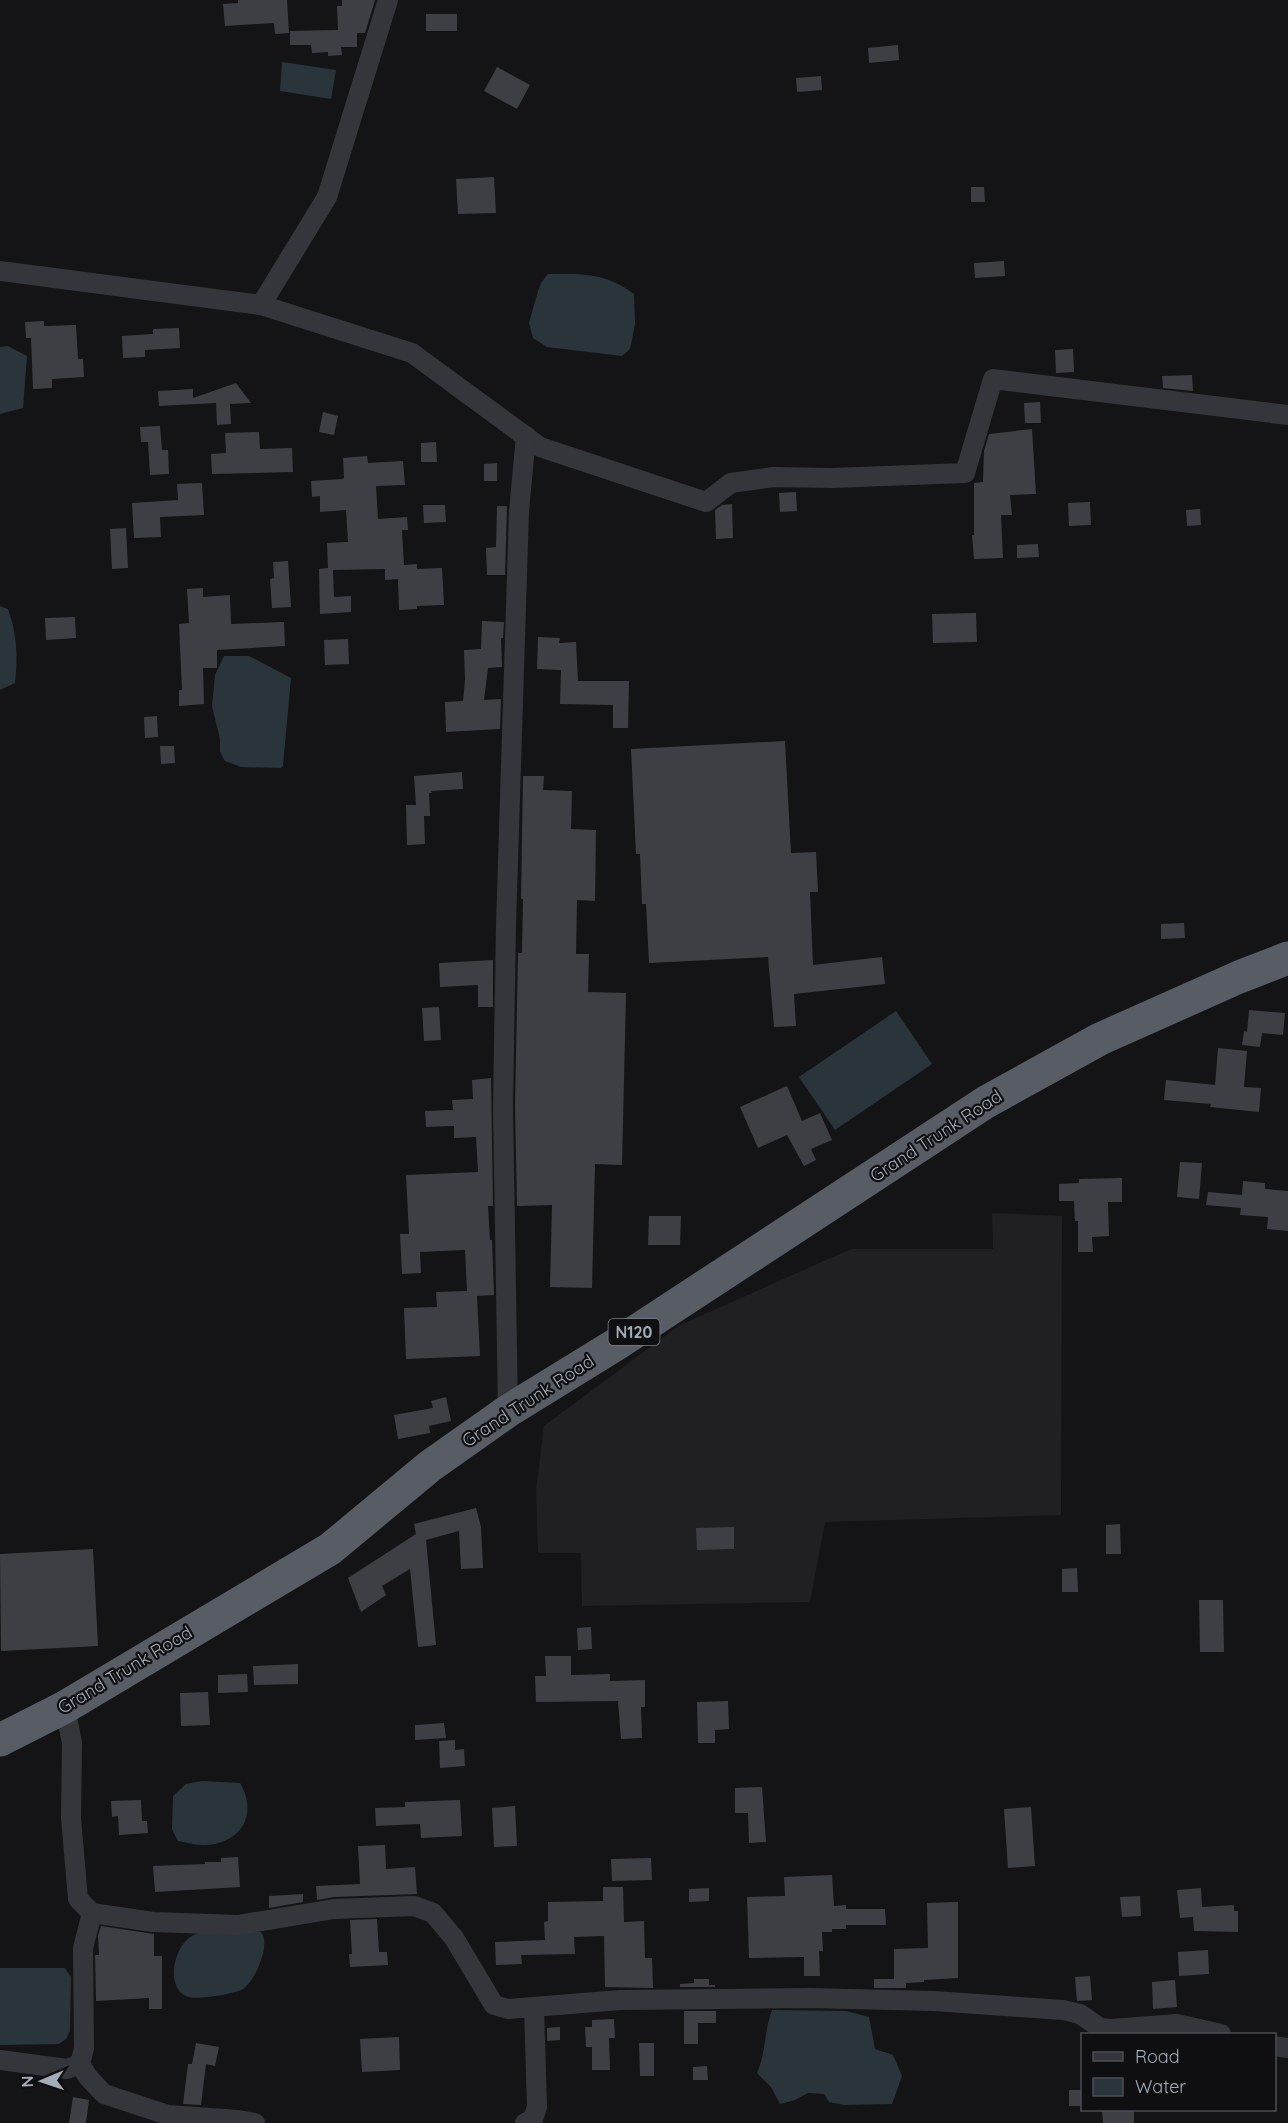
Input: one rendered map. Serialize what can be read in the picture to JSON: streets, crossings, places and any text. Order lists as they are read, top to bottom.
{
  "streets": {
    "highway": ["Grand Trunk Road", "N120"]
  },
  "legend": ["Road", "Water"],
  "north": "left"
}
